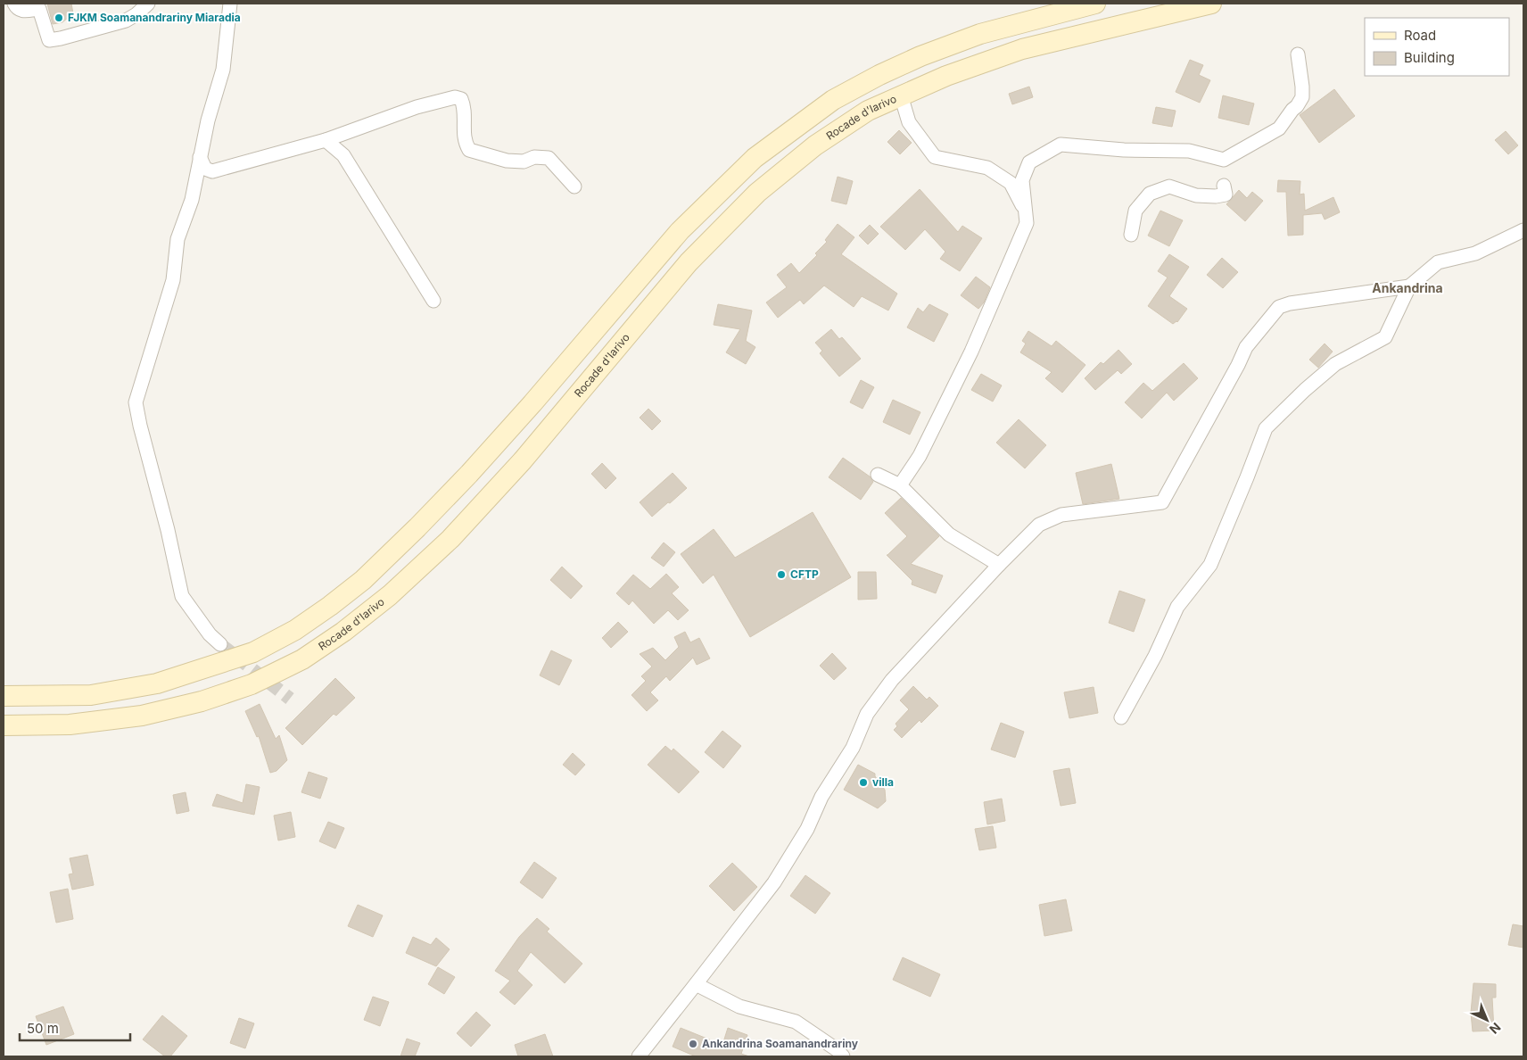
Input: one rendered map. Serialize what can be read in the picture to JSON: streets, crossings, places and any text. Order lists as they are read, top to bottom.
{
  "streets": {
    "main road": ["Rocade d'Iarivo"]
  },
  "districts": ["Ankandrina"],
  "places": [
    "FJKM Soamanandrariny Miaradia",
    "CFTP",
    "villa",
    "Ankandrina Soamanandrariny"
  ],
  "legend": ["Road", "Building"],
  "scale_bar": "50 m",
  "north": "bottom right"
}
